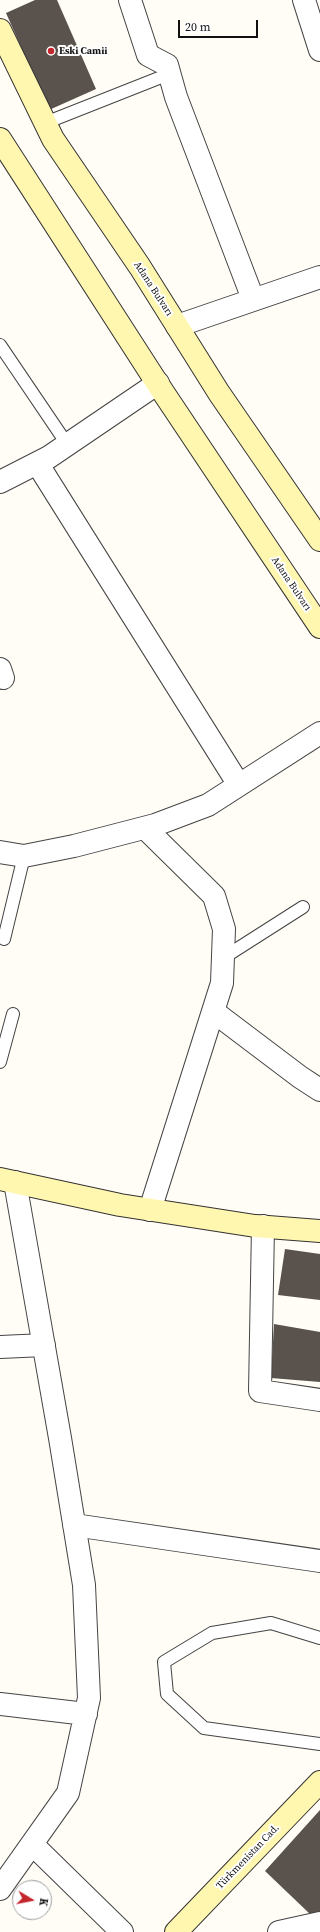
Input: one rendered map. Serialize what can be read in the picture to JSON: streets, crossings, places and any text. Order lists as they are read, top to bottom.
{
  "streets": {
    "main road": ["Adana Bulvarı", "Türkmenistan Cad."]
  },
  "places": ["Eski Camii"],
  "scale_bar": "20 m",
  "north": "right"
}
